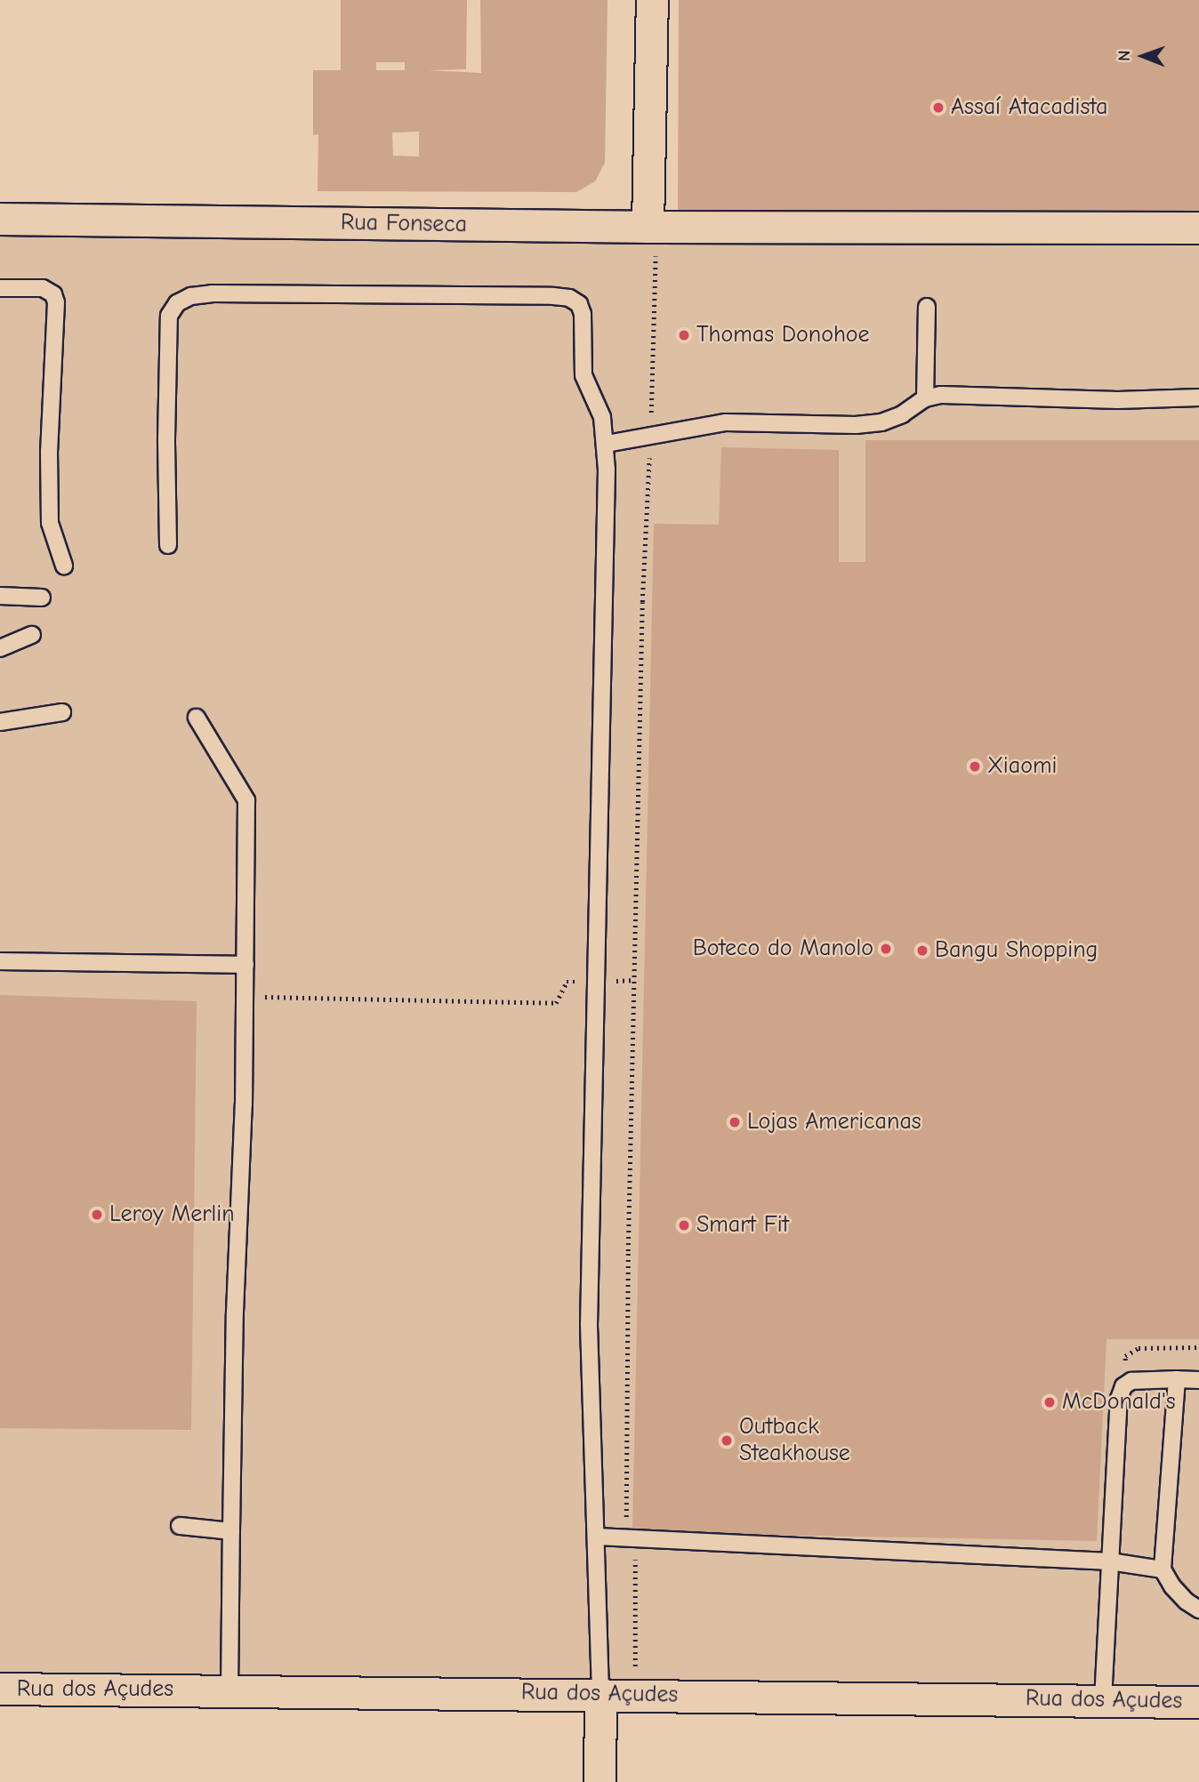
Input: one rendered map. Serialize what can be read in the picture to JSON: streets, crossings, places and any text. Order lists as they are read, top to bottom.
{
  "streets": {
    "street": ["Rua Fonseca", "Rua dos Açudes"]
  },
  "places": [
    "Assaí Atacadista",
    "Thomas Donohoe",
    "Xiaomi",
    "Boteco do Manolo",
    "Bangu Shopping",
    "Lojas Americanas",
    "Leroy Merlin",
    "Smart Fit",
    "McDonald's",
    "Outback Steakhouse"
  ],
  "north": "left"
}
